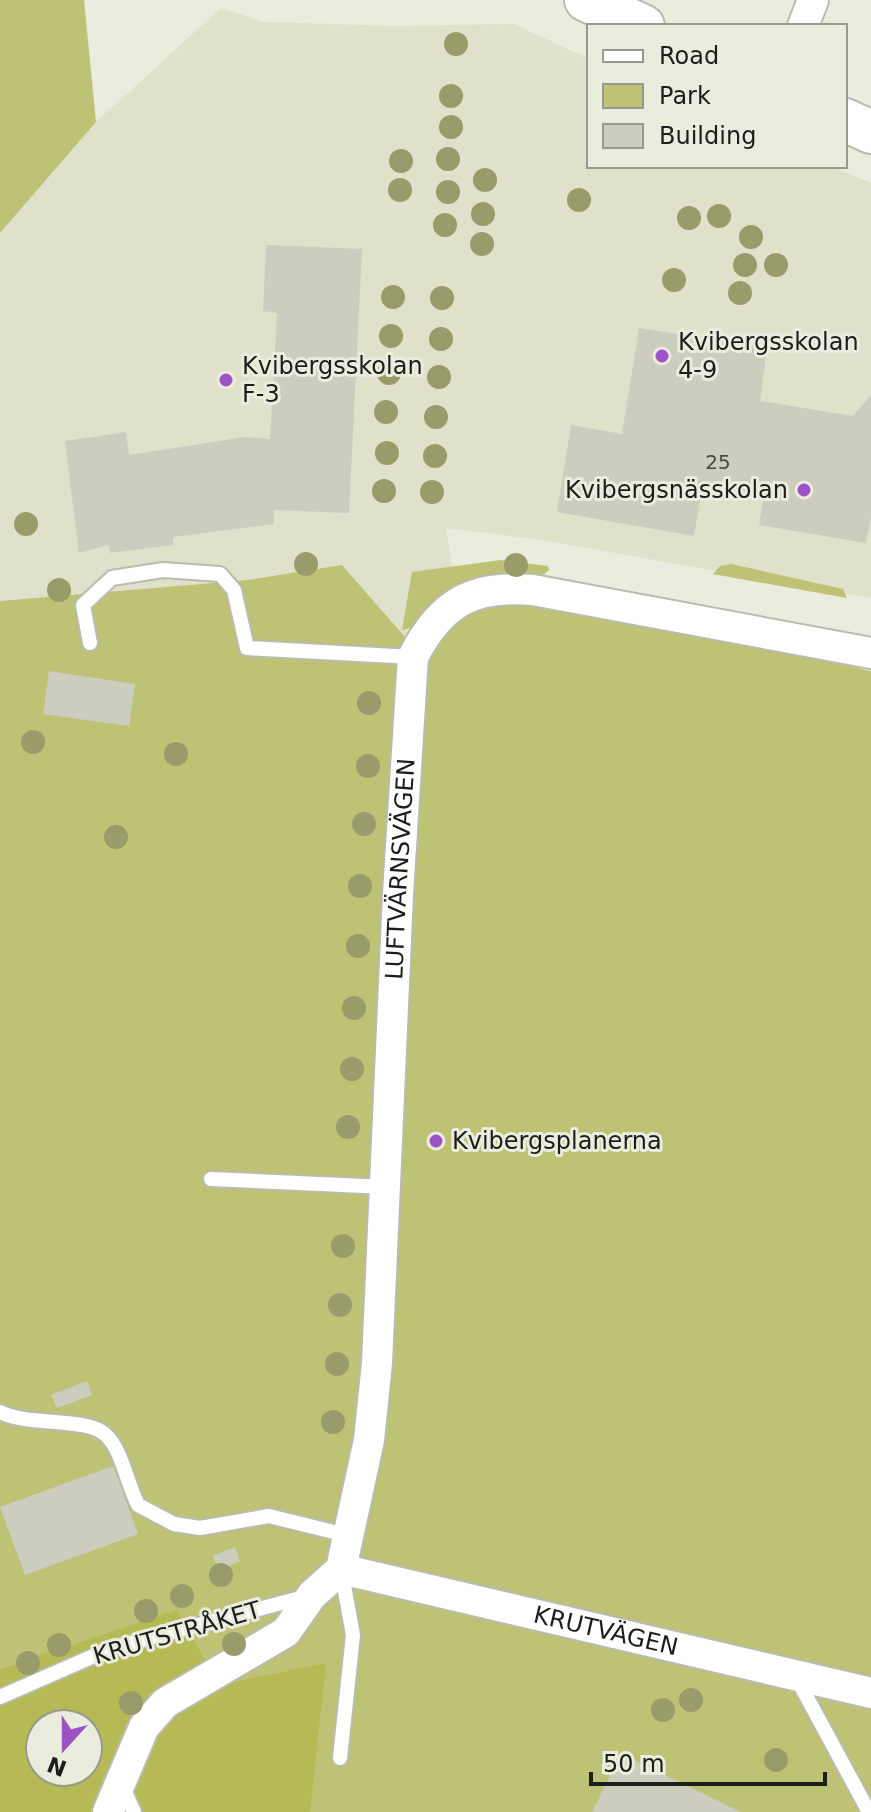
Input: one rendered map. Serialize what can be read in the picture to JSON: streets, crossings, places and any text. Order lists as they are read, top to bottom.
{
  "streets": {
    "street": ["LUFTVÄRNSVÄGEN", "KRUTVÄGEN"],
    "lane": ["KRUTSTRÅKET"]
  },
  "crossings": [
    ["LUFTVÄRNSVÄGEN", "KRUTVÄGEN"]
  ],
  "places": [
    "Kvibergsskolan 4-9",
    "Kvibergsskolan F-3",
    "Kvibergsnässkolan",
    "Kvibergsplanerna"
  ],
  "house_numbers": ["25"],
  "legend": ["Road", "Park", "Building"],
  "scale_bar": "50 m",
  "north": "bottom"
}
